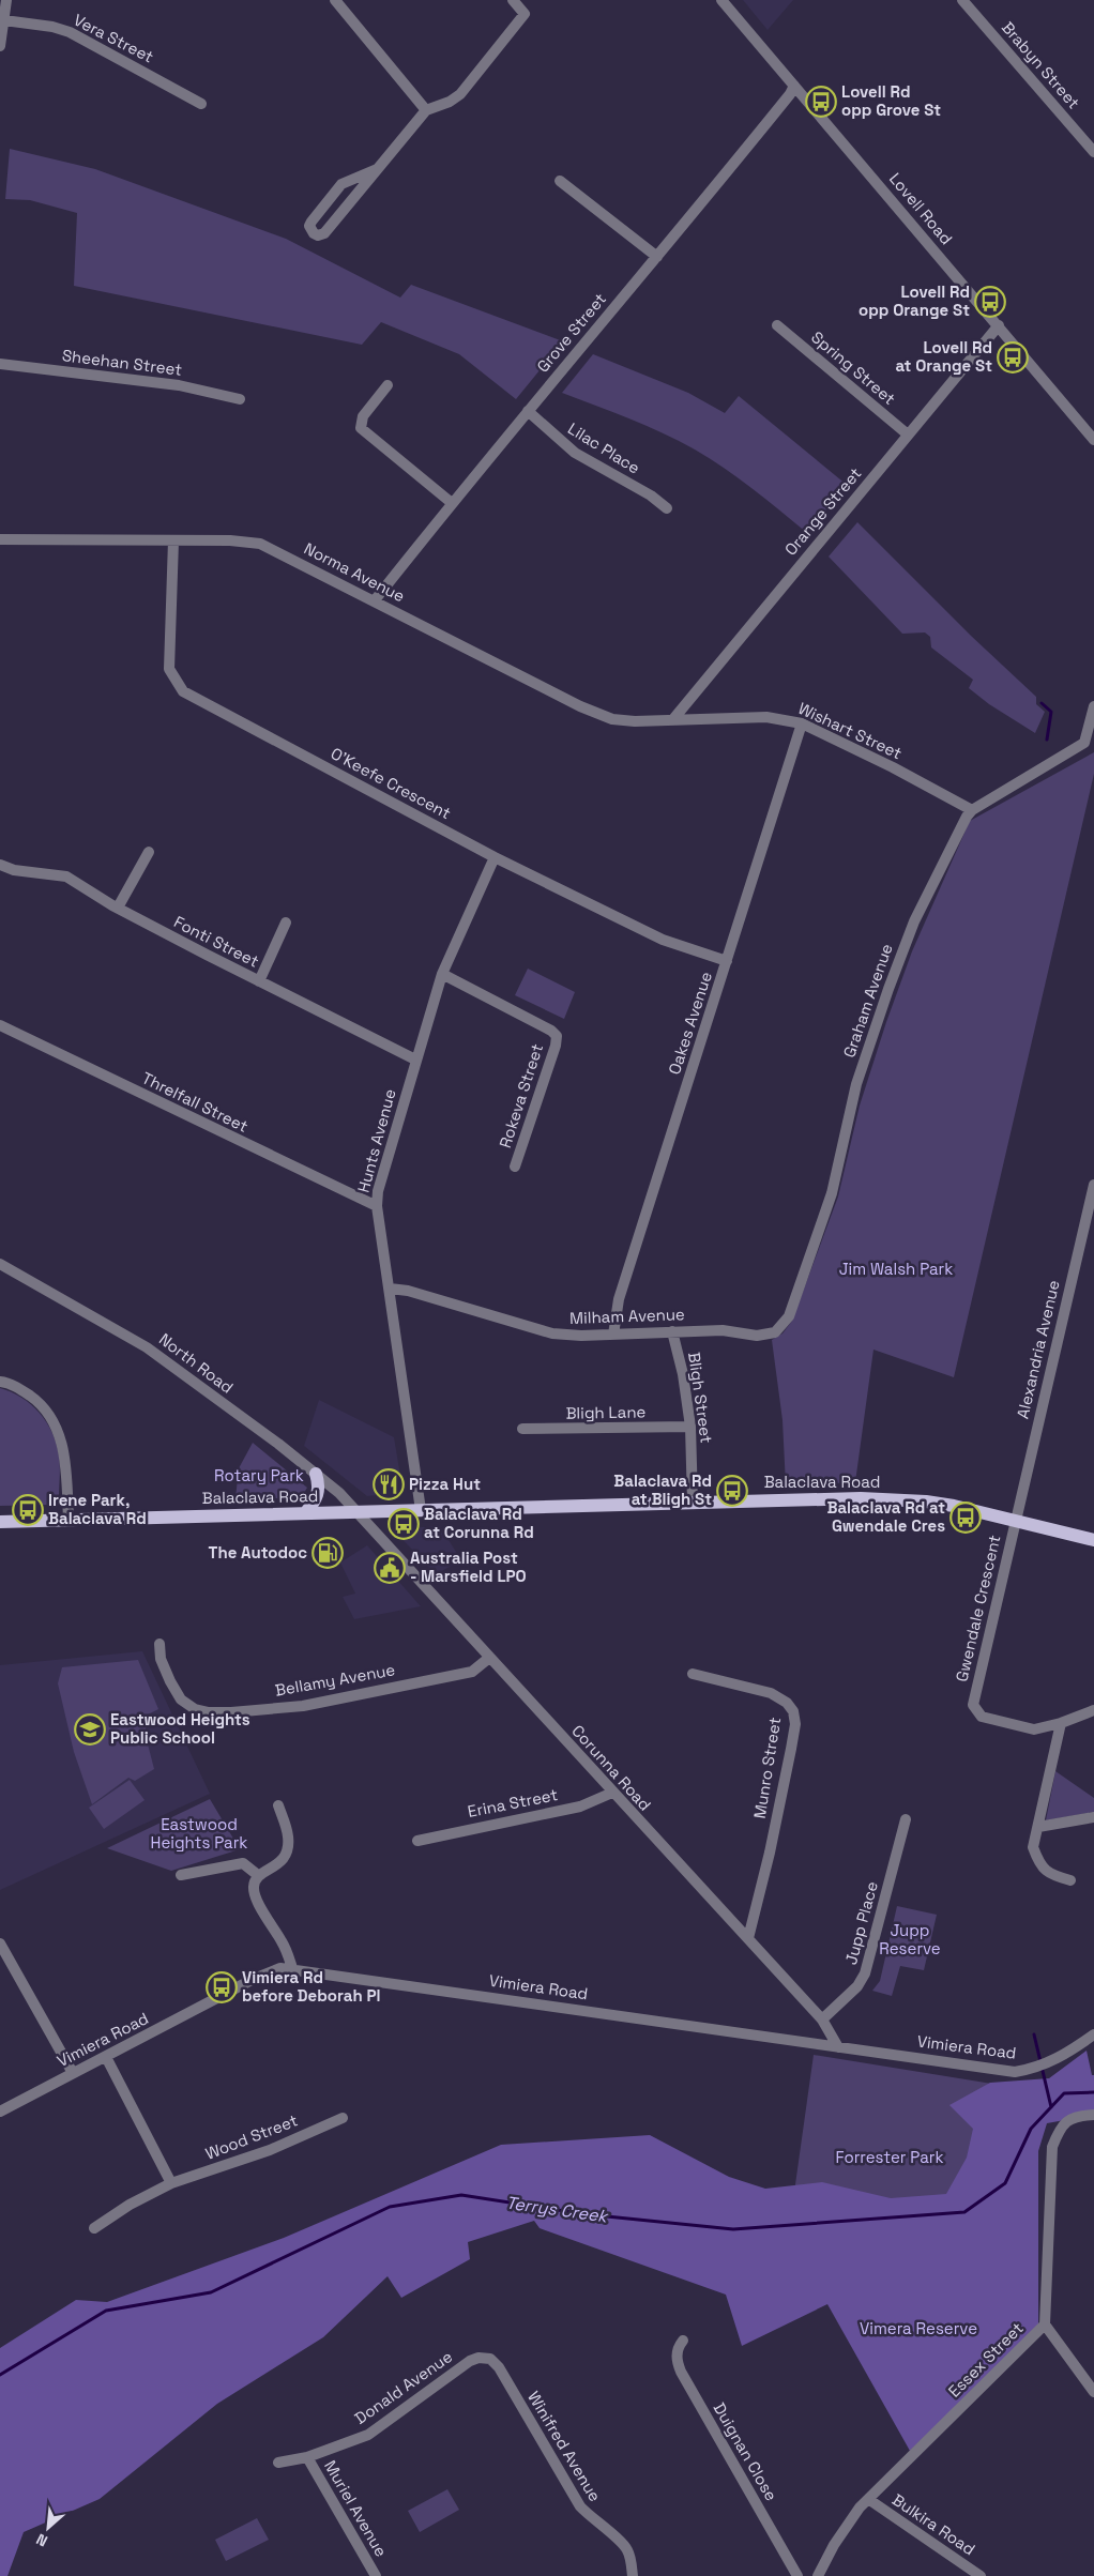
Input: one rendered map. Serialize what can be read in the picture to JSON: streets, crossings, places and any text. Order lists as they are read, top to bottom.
{
  "streets": {
    "main road": ["Balaclava Road"],
    "street": [
      "Vera Street",
      "Brabyn Street",
      "Lovell Road",
      "Grove Street",
      "Sheehan Street",
      "Spring Street",
      "Lilac Place",
      "Orange Street",
      "Norma Avenue",
      "Wishart Street",
      "O'Keefe Crescent",
      "Fonti Street",
      "Graham Avenue",
      "Oakes Avenue",
      "Rokeva Street",
      "Threlfall Street",
      "Hunts Avenue",
      "Milham Avenue",
      "Alexandria Avenue",
      "North Road",
      "Bligh Street",
      "Bligh Lane",
      "Gwendale Crescent",
      "Bellamy Avenue",
      "Corunna Road",
      "Munro Street",
      "Erina Street",
      "Jupp Place",
      "Vimiera Road",
      "Wood Street",
      "Essex Street",
      "Donald Avenue",
      "Winifred Avenue",
      "Duignan Close",
      "Muriel Avenue",
      "Bulkira Road"
    ]
  },
  "crossings": [
    ["Lovell Road", "Grove Street"],
    ["Lovell Road", "Orange Street"],
    ["Grove Street", "Lilac Place"],
    ["Grove Street", "Norma Avenue"],
    ["Spring Street", "Orange Street"],
    ["Orange Street", "Norma Avenue"],
    ["Orange Street", "Wishart Street"],
    ["Norma Avenue", "Wishart Street"],
    ["Norma Avenue", "O'Keefe Crescent"],
    ["Wishart Street", "Graham Avenue"],
    ["Wishart Street", "Oakes Avenue"],
    ["O'Keefe Crescent", "Oakes Avenue"],
    ["O'Keefe Crescent", "Hunts Avenue"],
    ["Fonti Street", "Hunts Avenue"],
    ["Graham Avenue", "Milham Avenue"],
    ["Oakes Avenue", "Milham Avenue"],
    ["Rokeva Street", "Hunts Avenue"],
    ["Threlfall Street", "Hunts Avenue"],
    ["Hunts Avenue", "Milham Avenue"],
    ["Hunts Avenue", "Balaclava Road"],
    ["Milham Avenue", "Bligh Street"],
    ["Alexandria Avenue", "Balaclava Road"],
    ["Alexandria Avenue", "Gwendale Crescent"],
    ["North Road", "Balaclava Road"],
    ["North Road", "Corunna Road"],
    ["Bligh Street", "Bligh Lane"],
    ["Bligh Street", "Balaclava Road"],
    ["Balaclava Road", "Gwendale Crescent"],
    ["Balaclava Road", "Corunna Road"],
    ["Bellamy Avenue", "Corunna Road"],
    ["Corunna Road", "Munro Street"],
    ["Corunna Road", "Erina Street"],
    ["Corunna Road", "Jupp Place"],
    ["Corunna Road", "Vimiera Road"],
    ["Essex Street", "Bulkira Road"],
    ["Donald Avenue", "Winifred Avenue"],
    ["Donald Avenue", "Muriel Avenue"]
  ],
  "water": ["Terrys Creek"],
  "parks": [
    "Jim Walsh Park",
    "Rotary Park",
    "Eastwood Heights Park",
    "Jupp Reserve",
    "Forrester Park",
    "Vimera Reserve"
  ],
  "places": {
    "bus stop": [
      "Lovell Rd opp Grove St",
      "Lovell Rd opp Orange St",
      "Lovell Rd at Orange St",
      "Balaclava Rd at Bligh St",
      "Irene Park, Balaclava Rd",
      "Balaclava Rd at Gwendale Cres",
      "Balaclava Rd at Corunna Rd",
      "Vimiera Rd before Deborah Pl"
    ],
    "restaurant": ["Pizza Hut"],
    "fuel station": ["The Autodoc"],
    "public building": ["Australia Post - Marsfield LPO"],
    "school or university": ["Eastwood Heights Public School"]
  },
  "north": "bottom left"
}
